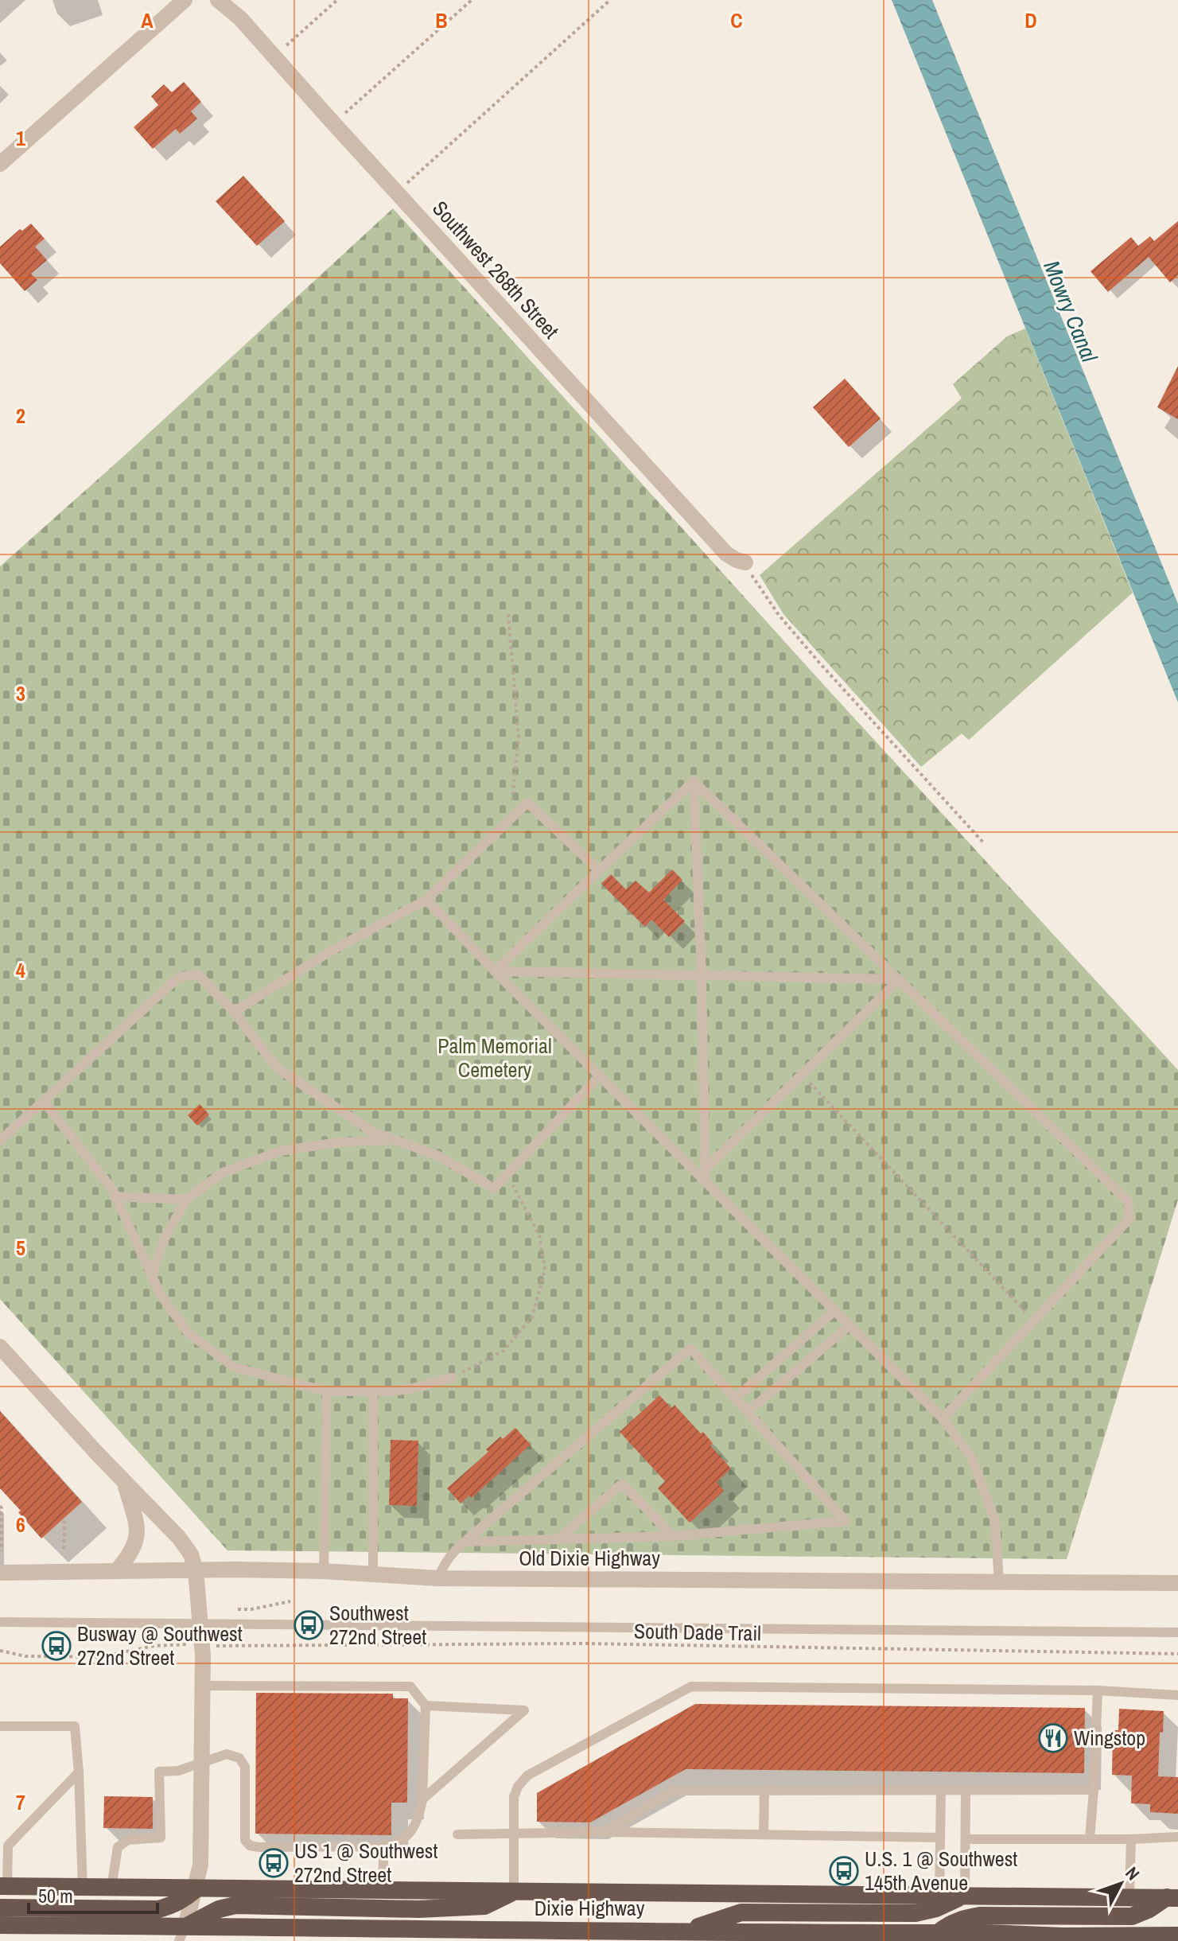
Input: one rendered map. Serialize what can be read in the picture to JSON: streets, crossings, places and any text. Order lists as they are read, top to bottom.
{
  "streets": {
    "highway": ["Dixie Highway"],
    "street": ["Southwest 268th Street", "Old Dixie Highway"],
    "path": ["South Dade Trail"]
  },
  "water": ["Mowry Canal"],
  "parks": ["Palm Memorial Cemetery"],
  "places": {
    "bus stop": [
      "Southwest 272nd Street",
      "Busway @ Southwest 272nd Street",
      "US 1 @ Southwest 272nd Street",
      "U.S. 1 @ Southwest 145th Avenue"
    ],
    "restaurant": ["Wingstop"]
  },
  "scale_bar": "50 m",
  "north": "top right",
  "grid": {
    "columns": [
      "A",
      "B",
      "C",
      "D"
    ],
    "rows": [
      "1",
      "2",
      "3",
      "4",
      "5",
      "6",
      "7"
    ]
  }
}
